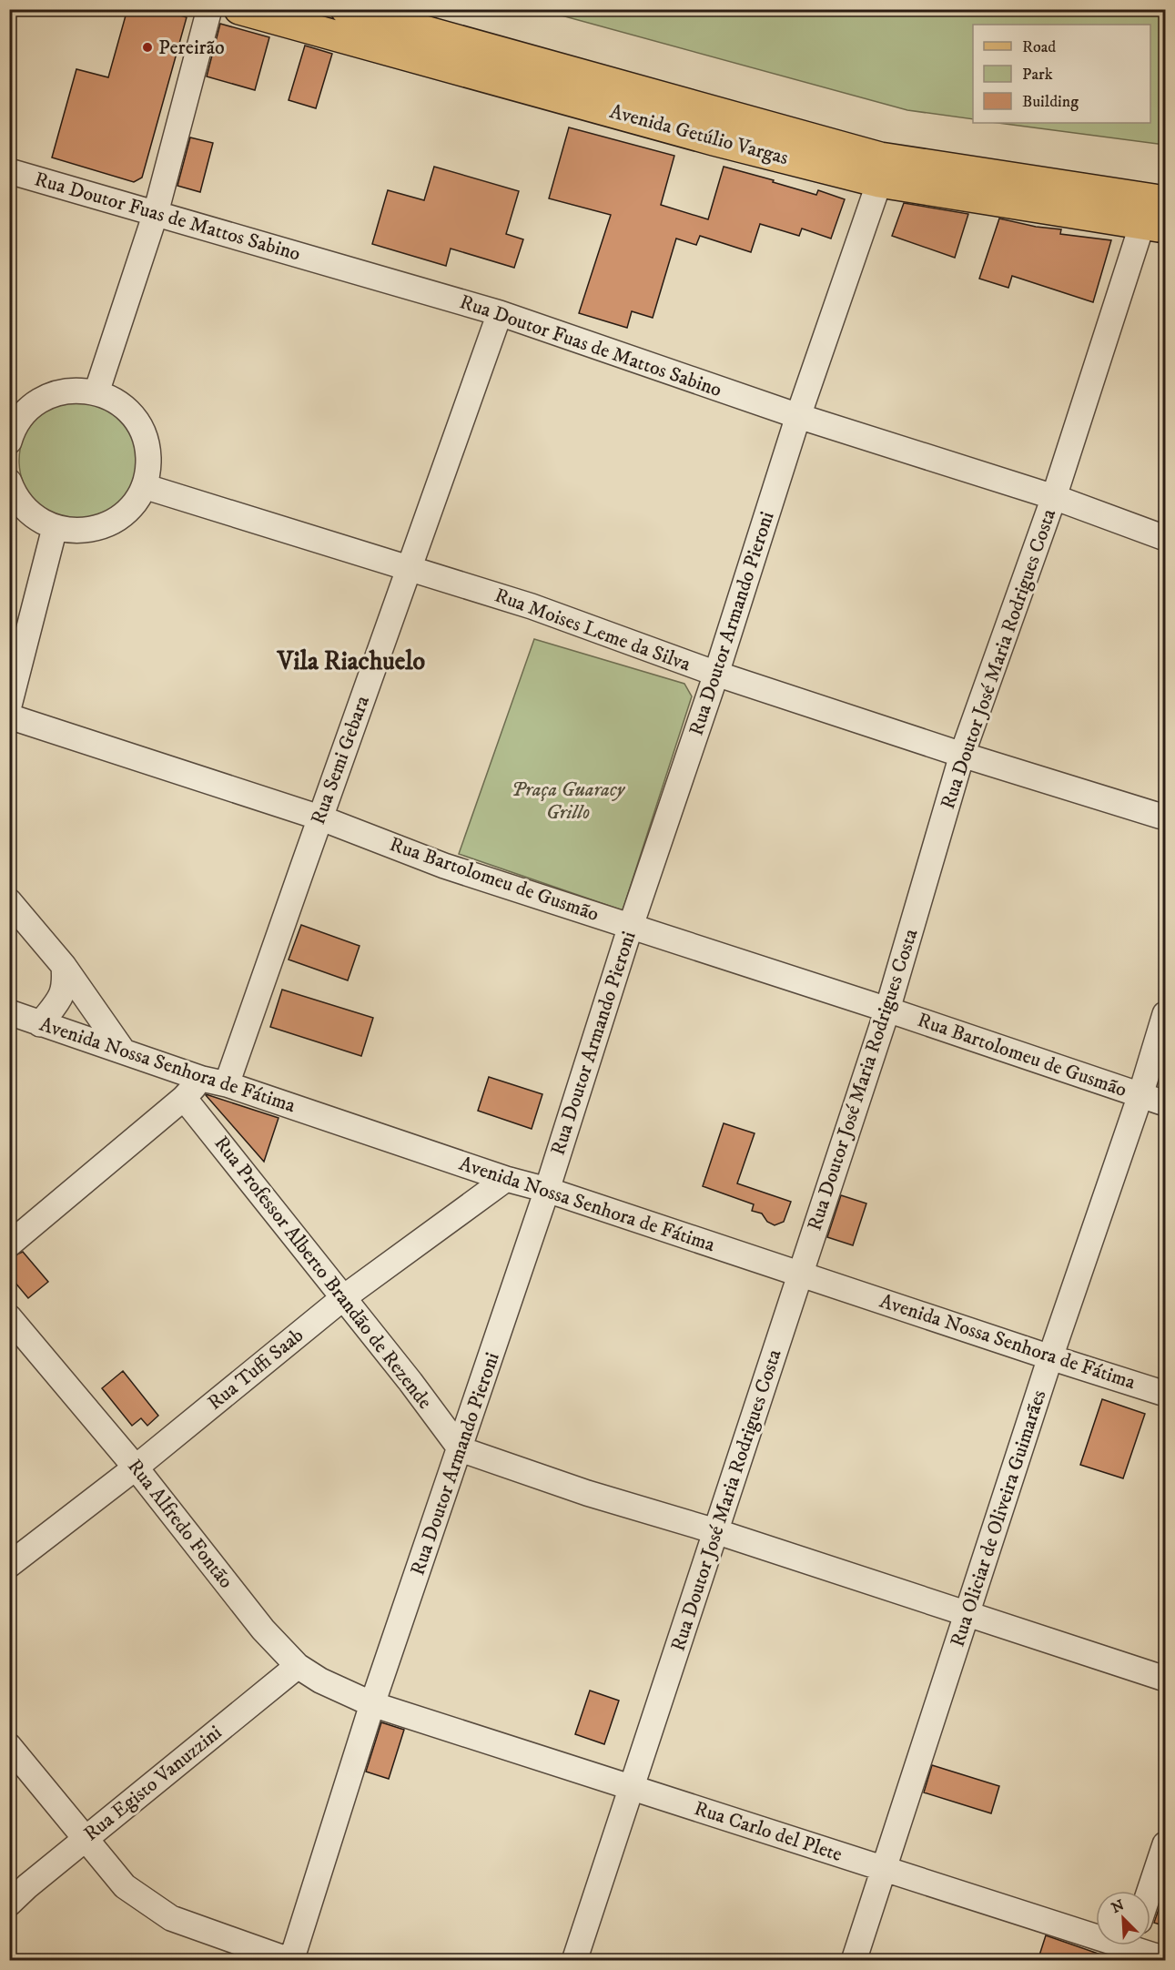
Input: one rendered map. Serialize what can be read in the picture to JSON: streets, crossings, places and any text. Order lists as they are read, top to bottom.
{
  "streets": {
    "main road": ["Avenida Getúlio Vargas"],
    "street": [
      "Rua Doutor Fuas de Mattos Sabino",
      "Rua Doutor Armando Pieroni",
      "Rua Moises Leme da Silva",
      "Rua Doutor José Maria Rodrigues Costa",
      "Rua Semi Gebara",
      "Rua Bartolomeu de Gusmão",
      "Avenida Nossa Senhora de Fátima",
      "Rua Professor Alberto Brandão de Rezende",
      "Rua Tuffi Saab",
      "Rua Oliciar de Oliveira Guimarães",
      "Rua Alfredo Fontão",
      "Rua Egisto Vanuzzini",
      "Rua Carlo del Plete"
    ]
  },
  "crossings": [
    ["Avenida Getúlio Vargas", "Rua Doutor Armando Pieroni"],
    ["Avenida Getúlio Vargas", "Rua Doutor José Maria Rodrigues Costa"],
    ["Rua Doutor Fuas de Mattos Sabino", "Rua Doutor Armando Pieroni"],
    ["Rua Doutor Fuas de Mattos Sabino", "Rua Doutor José Maria Rodrigues Costa"],
    ["Rua Doutor Fuas de Mattos Sabino", "Rua Semi Gebara"],
    ["Rua Doutor Armando Pieroni", "Rua Moises Leme da Silva"],
    ["Rua Doutor Armando Pieroni", "Rua Bartolomeu de Gusmão"],
    ["Rua Doutor Armando Pieroni", "Avenida Nossa Senhora de Fátima"],
    ["Rua Doutor Armando Pieroni", "Rua Professor Alberto Brandão de Rezende"],
    ["Rua Doutor Armando Pieroni", "Rua Alfredo Fontão"],
    ["Rua Doutor Armando Pieroni", "Rua Carlo del Plete"],
    ["Rua Moises Leme da Silva", "Rua Doutor José Maria Rodrigues Costa"],
    ["Rua Moises Leme da Silva", "Rua Semi Gebara"],
    ["Rua Doutor José Maria Rodrigues Costa", "Rua Bartolomeu de Gusmão"],
    ["Rua Doutor José Maria Rodrigues Costa", "Avenida Nossa Senhora de Fátima"],
    ["Rua Doutor José Maria Rodrigues Costa", "Rua Carlo del Plete"],
    ["Rua Semi Gebara", "Rua Bartolomeu de Gusmão"],
    ["Rua Semi Gebara", "Avenida Nossa Senhora de Fátima"],
    ["Rua Bartolomeu de Gusmão", "Rua Oliciar de Oliveira Guimarães"],
    ["Avenida Nossa Senhora de Fátima", "Rua Tuffi Saab"],
    ["Avenida Nossa Senhora de Fátima", "Rua Oliciar de Oliveira Guimarães"],
    ["Rua Professor Alberto Brandão de Rezende", "Rua Tuffi Saab"],
    ["Rua Tuffi Saab", "Rua Alfredo Fontão"],
    ["Rua Oliciar de Oliveira Guimarães", "Rua Carlo del Plete"],
    ["Rua Alfredo Fontão", "Rua Egisto Vanuzzini"],
    ["Rua Alfredo Fontão", "Rua Carlo del Plete"]
  ],
  "districts": ["Vila Riachuelo"],
  "parks": ["Praça Guaracy Grillo"],
  "places": ["Pereirão"],
  "legend": ["Road", "Park", "Building"],
  "north": "top left"
}
